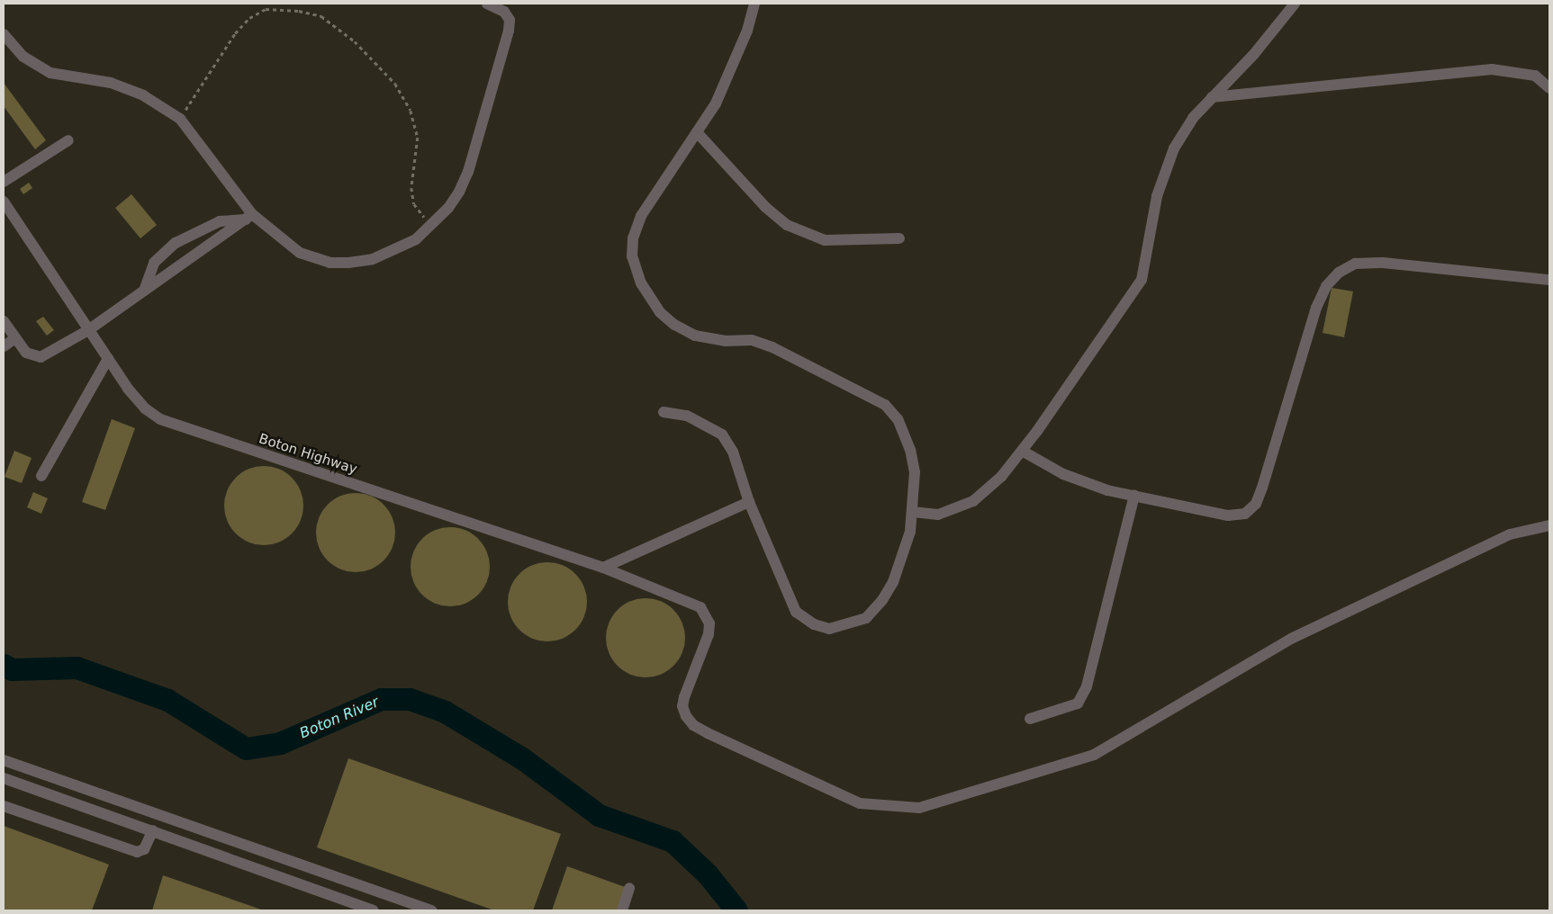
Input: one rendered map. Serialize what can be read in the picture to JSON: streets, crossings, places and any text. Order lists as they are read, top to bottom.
{
  "streets": {
    "street": ["Boton Highway"]
  },
  "water": ["Boton River"]
}
